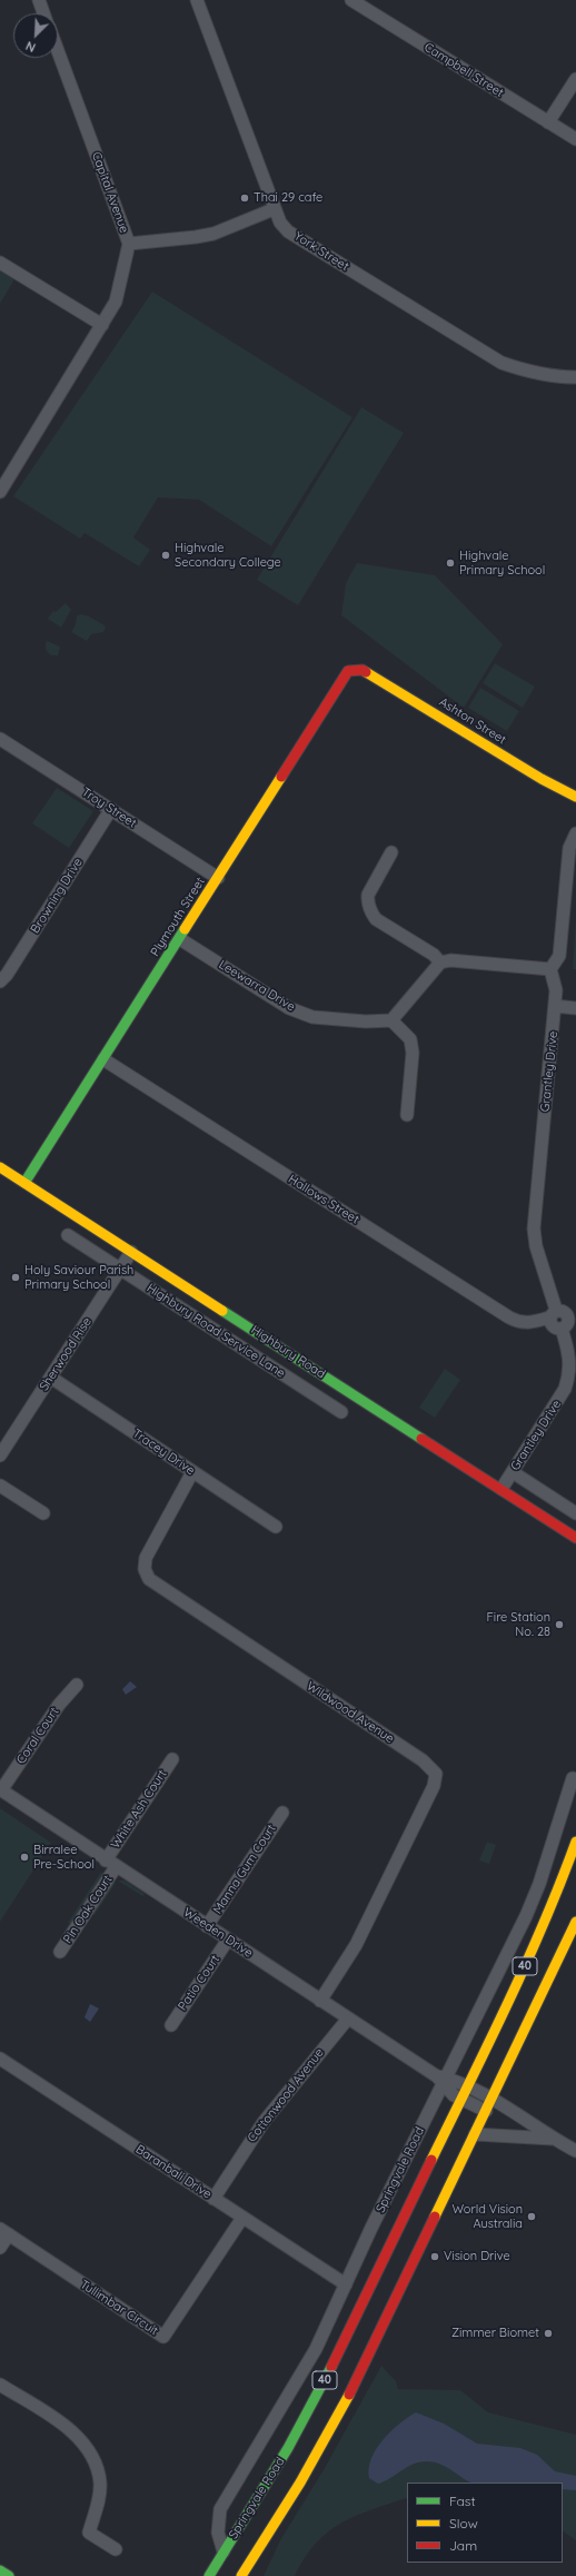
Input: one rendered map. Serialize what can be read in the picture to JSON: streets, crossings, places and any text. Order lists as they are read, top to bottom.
{
  "streets": {
    "main road": [
      "Ashton Street",
      "Plymouth Street",
      "Highbury Road",
      "40",
      "Springvale Road"
    ],
    "street": [
      "Campbell Street",
      "Capital Avenue",
      "York Street",
      "Troy Street",
      "Browning Drive",
      "Leewarra Drive",
      "Grantley Drive",
      "Hallows Street",
      "Highbury Road Service Lane",
      "Sherwood Rise",
      "Tracey Drive",
      "Wildwood Avenue",
      "Coral Court",
      "White Ash Court",
      "Manna Gum Court",
      "Pin Oak Court",
      "Weeden Drive",
      "Patio Court",
      "Cottonwood Avenue",
      "Baranbali Drive",
      "Tullimbar Circuit"
    ]
  },
  "crossings": [
    ["Ashton Street", "Plymouth Street"],
    ["Troy Street", "Browning Drive"],
    ["Troy Street", "Plymouth Street"],
    ["Plymouth Street", "Leewarra Drive"],
    ["Plymouth Street", "Hallows Street"],
    ["Plymouth Street", "Highbury Road"],
    ["Grantley Drive", "Hallows Street"],
    ["Grantley Drive", "Highbury Road"],
    ["Highbury Road Service Lane", "Sherwood Rise"],
    ["Highbury Road", "Sherwood Rise"],
    ["Sherwood Rise", "Tracey Drive"],
    ["Tracey Drive", "Wildwood Avenue"],
    ["Wildwood Avenue", "Weeden Drive"],
    ["Coral Court", "Weeden Drive"],
    ["White Ash Court", "Pin Oak Court"],
    ["White Ash Court", "Weeden Drive"],
    ["Manna Gum Court", "Weeden Drive"],
    ["Pin Oak Court", "Weeden Drive"],
    ["Weeden Drive", "40"],
    ["Weeden Drive", "Patio Court"],
    ["Weeden Drive", "Cottonwood Avenue"],
    ["Weeden Drive", "Springvale Road"],
    ["Cottonwood Avenue", "Baranbali Drive"],
    ["Springvale Road", "Baranbali Drive"],
    ["Baranbali Drive", "Tullimbar Circuit"]
  ],
  "places": [
    "Thai 29 cafe",
    "Highvale Secondary College",
    "Highvale Primary School",
    "Holy Saviour Parish Primary School",
    "Fire Station No. 28",
    "Birralee Pre-School",
    "World Vision Australia",
    "Vision Drive",
    "Zimmer Biomet"
  ],
  "legend": ["Fast", "Slow", "Jam"],
  "north": "bottom left"
}
